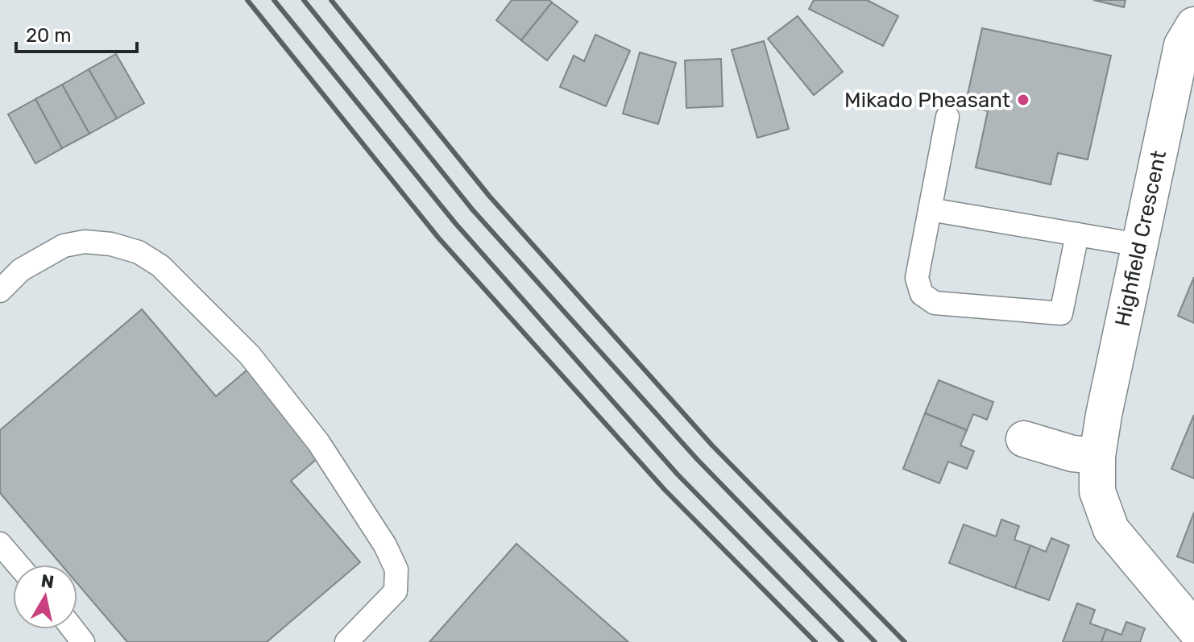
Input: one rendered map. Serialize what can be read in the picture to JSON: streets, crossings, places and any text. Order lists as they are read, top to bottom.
{
  "streets": {
    "street": ["Highfield Crescent"]
  },
  "places": ["Mikado Pheasant"],
  "scale_bar": "20 m",
  "north": "top"
}
